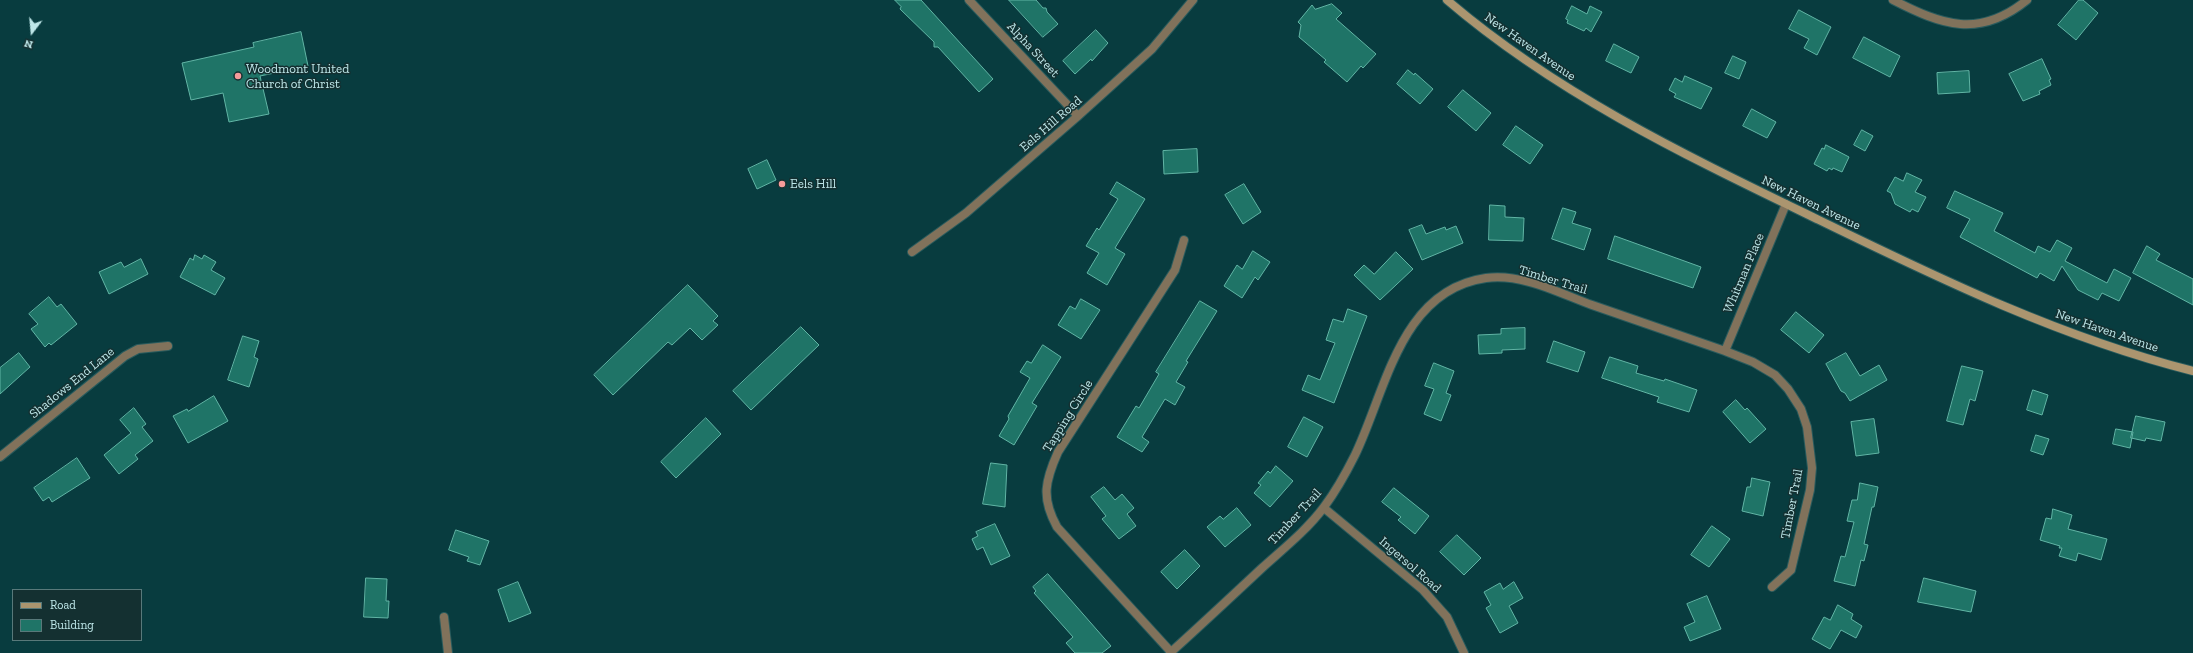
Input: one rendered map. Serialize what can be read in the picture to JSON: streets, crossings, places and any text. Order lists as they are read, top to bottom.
{
  "streets": {
    "main road": ["New Haven Avenue"],
    "street": [
      "Alpha Street",
      "Eels Hill Road",
      "Whitman Place",
      "Timber Trail",
      "Shadows End Lane",
      "Tapping Circle",
      "Ingersol Road"
    ]
  },
  "crossings": [
    ["New Haven Avenue", "Whitman Place"],
    ["Alpha Street", "Eels Hill Road"],
    ["Whitman Place", "Timber Trail"],
    ["Timber Trail", "Tapping Circle"],
    ["Timber Trail", "Ingersol Road"]
  ],
  "places": ["Woodmont United Church of Christ", "Eels Hill"],
  "legend": ["Road", "Building"],
  "north": "bottom"
}
